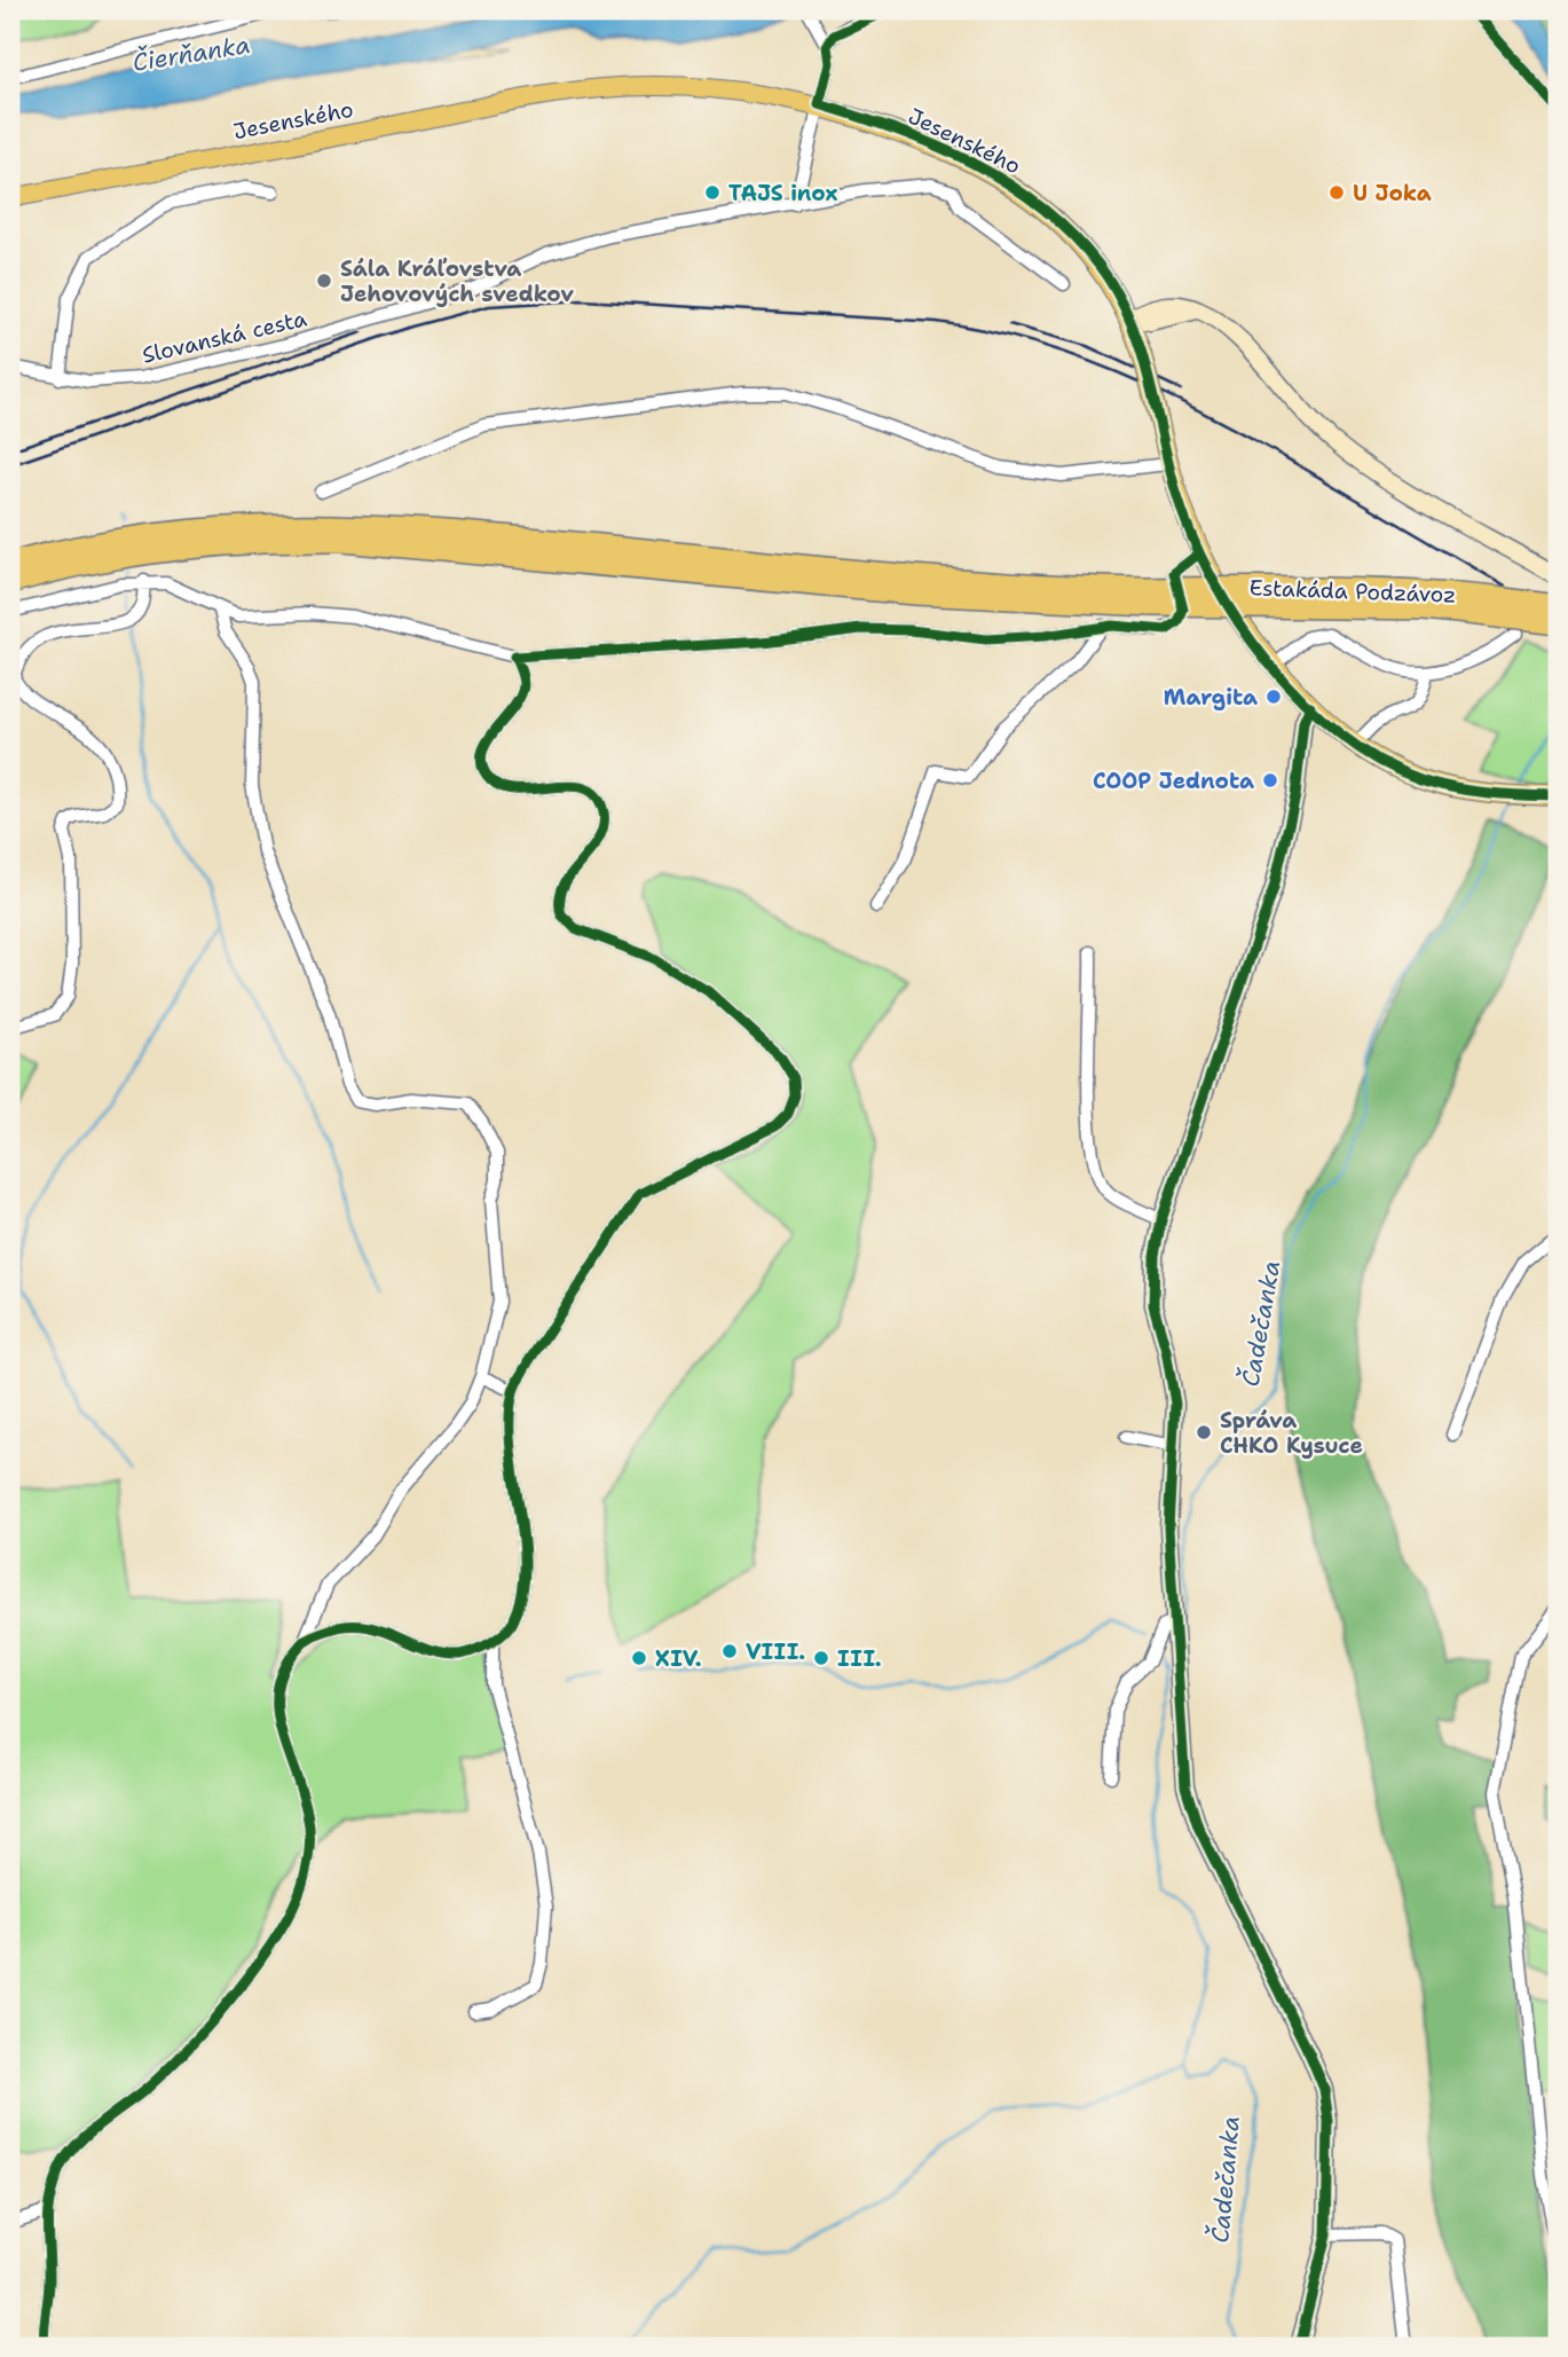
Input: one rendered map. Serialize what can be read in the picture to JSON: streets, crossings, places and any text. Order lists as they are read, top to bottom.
{
  "streets": {
    "highway": ["Estakáda Podzávoz"],
    "main road": ["Jesenského"],
    "street": ["Slovanská cesta"]
  },
  "water": ["Čierňanka", "Čadečanka"],
  "places": [
    "TAJS inox",
    "U Joka",
    "Sála Kráľovstva Jehovových svedkov",
    "Margita",
    "COOP Jednota",
    "Správa CHKO Kysuce",
    "VIII.",
    "XIV.",
    "III."
  ]
}
